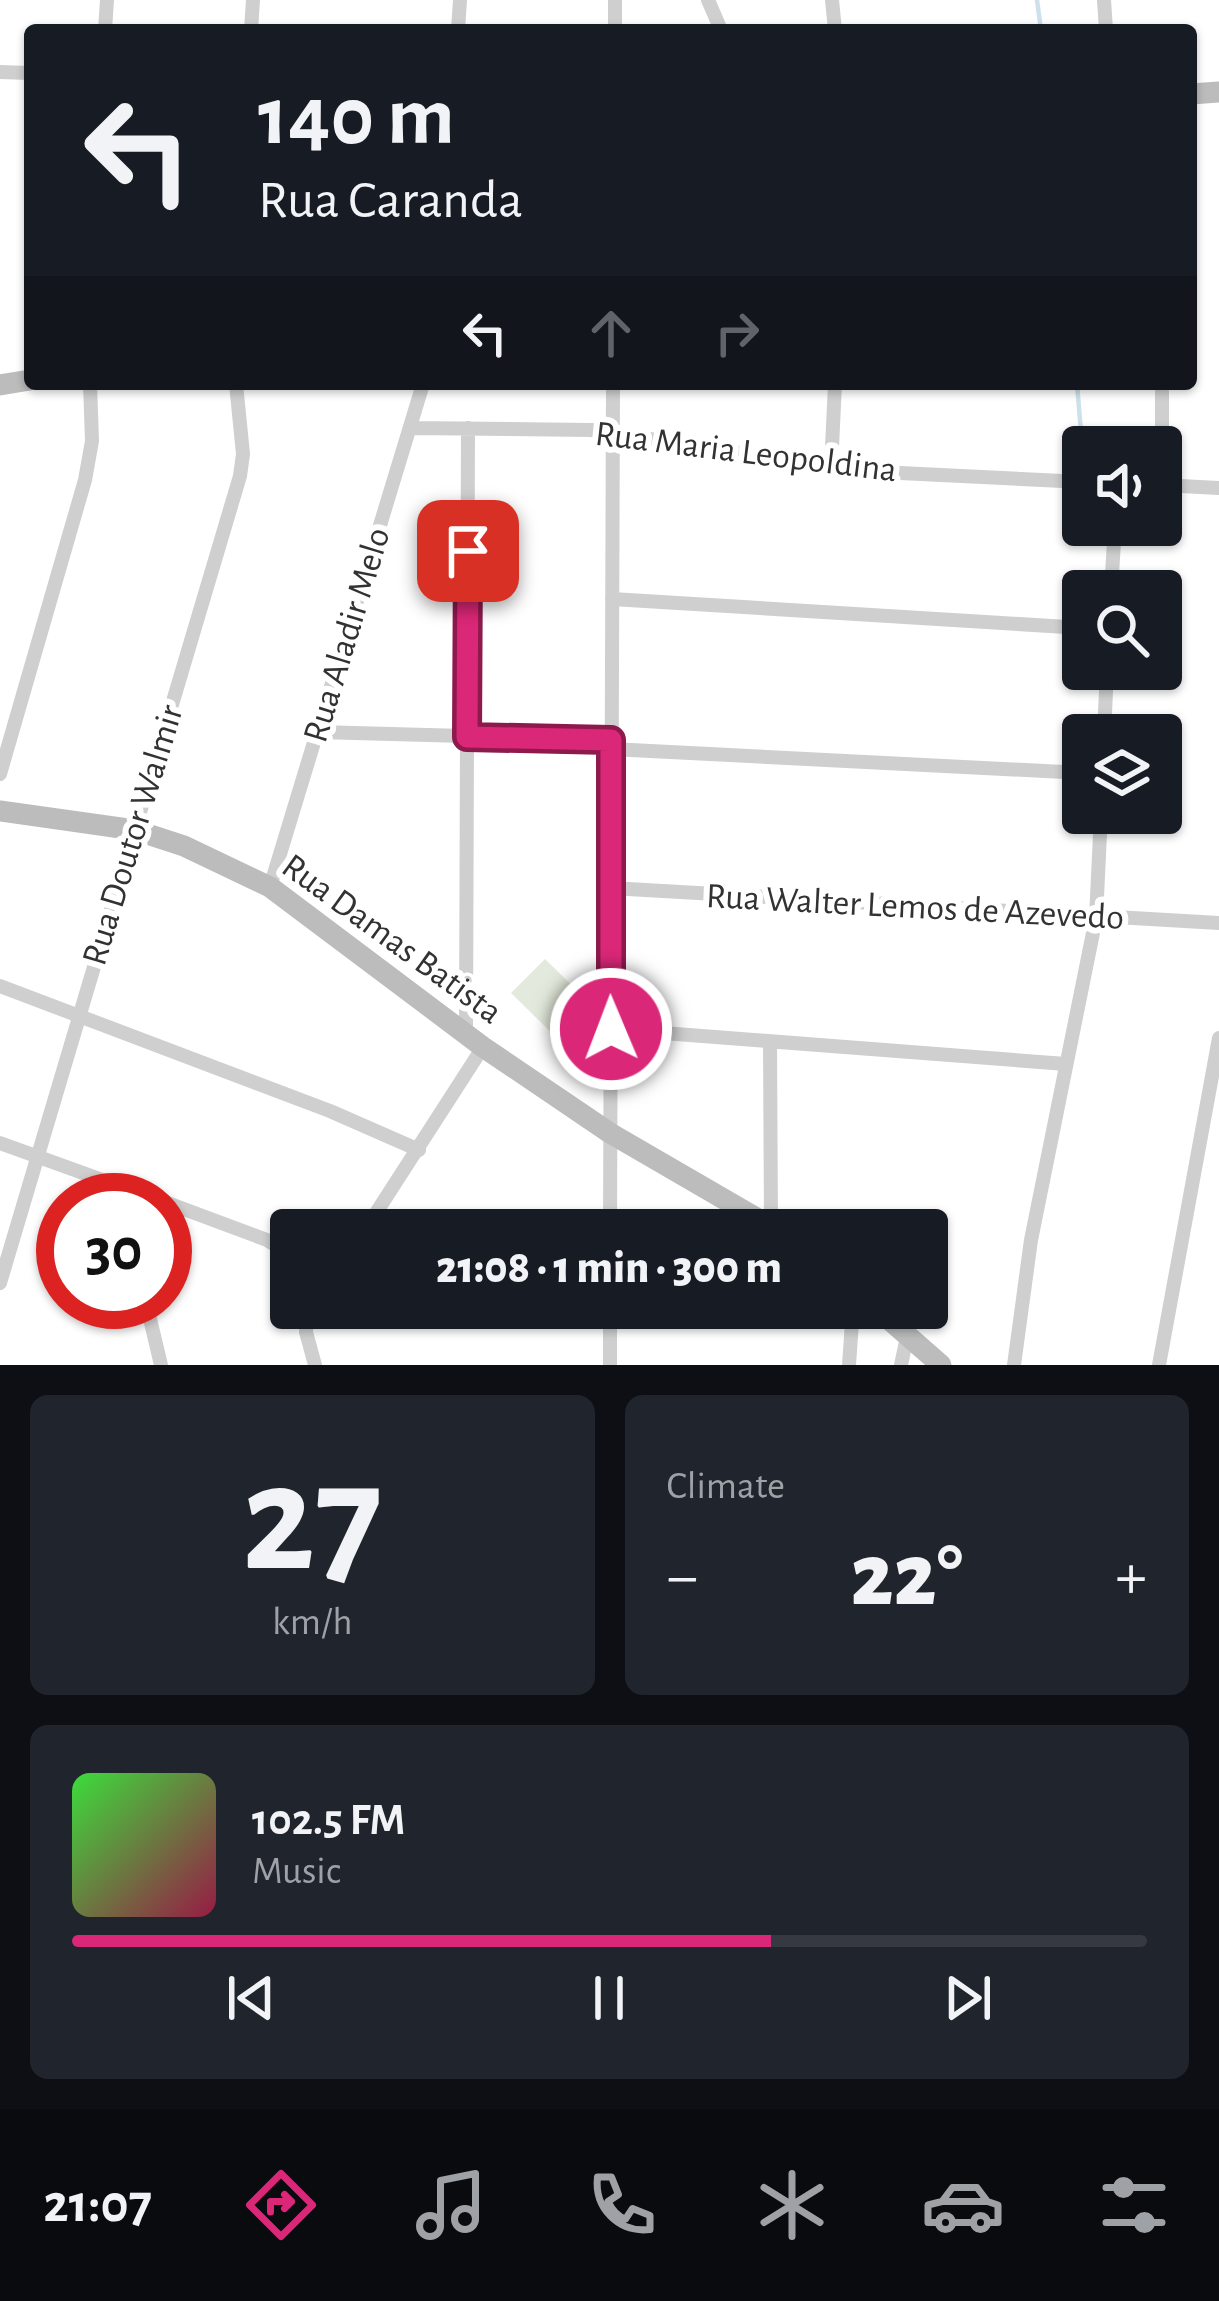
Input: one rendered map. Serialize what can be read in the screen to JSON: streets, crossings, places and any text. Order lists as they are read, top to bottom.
{
  "streets": {
    "street": [
      "Rua Maria Leopoldina",
      "Rua Aladir Melo",
      "Rua Doutor Walmir",
      "Rua Walter Lemos de Azevedo",
      "Rua Damas Batista"
    ]
  },
  "crossings": [
    ["Rua Maria Leopoldina", "Rua Aladir Melo"],
    ["Rua Aladir Melo", "Rua Damas Batista"],
    ["Rua Doutor Walmir", "Rua Damas Batista"]
  ],
  "page": {
    "turn": ["140 m", "Rua Caranda"],
    "limit": "30",
    "trip": "21:08 · 1 min · 300 m",
    "tile": [
      ["27", "km/h"],
      "Climate"
    ],
    "heat": ["−", "22°", "+"],
    "song": ["102.5 FM", "Music"],
    "tabs": "21:07"
  }
}
